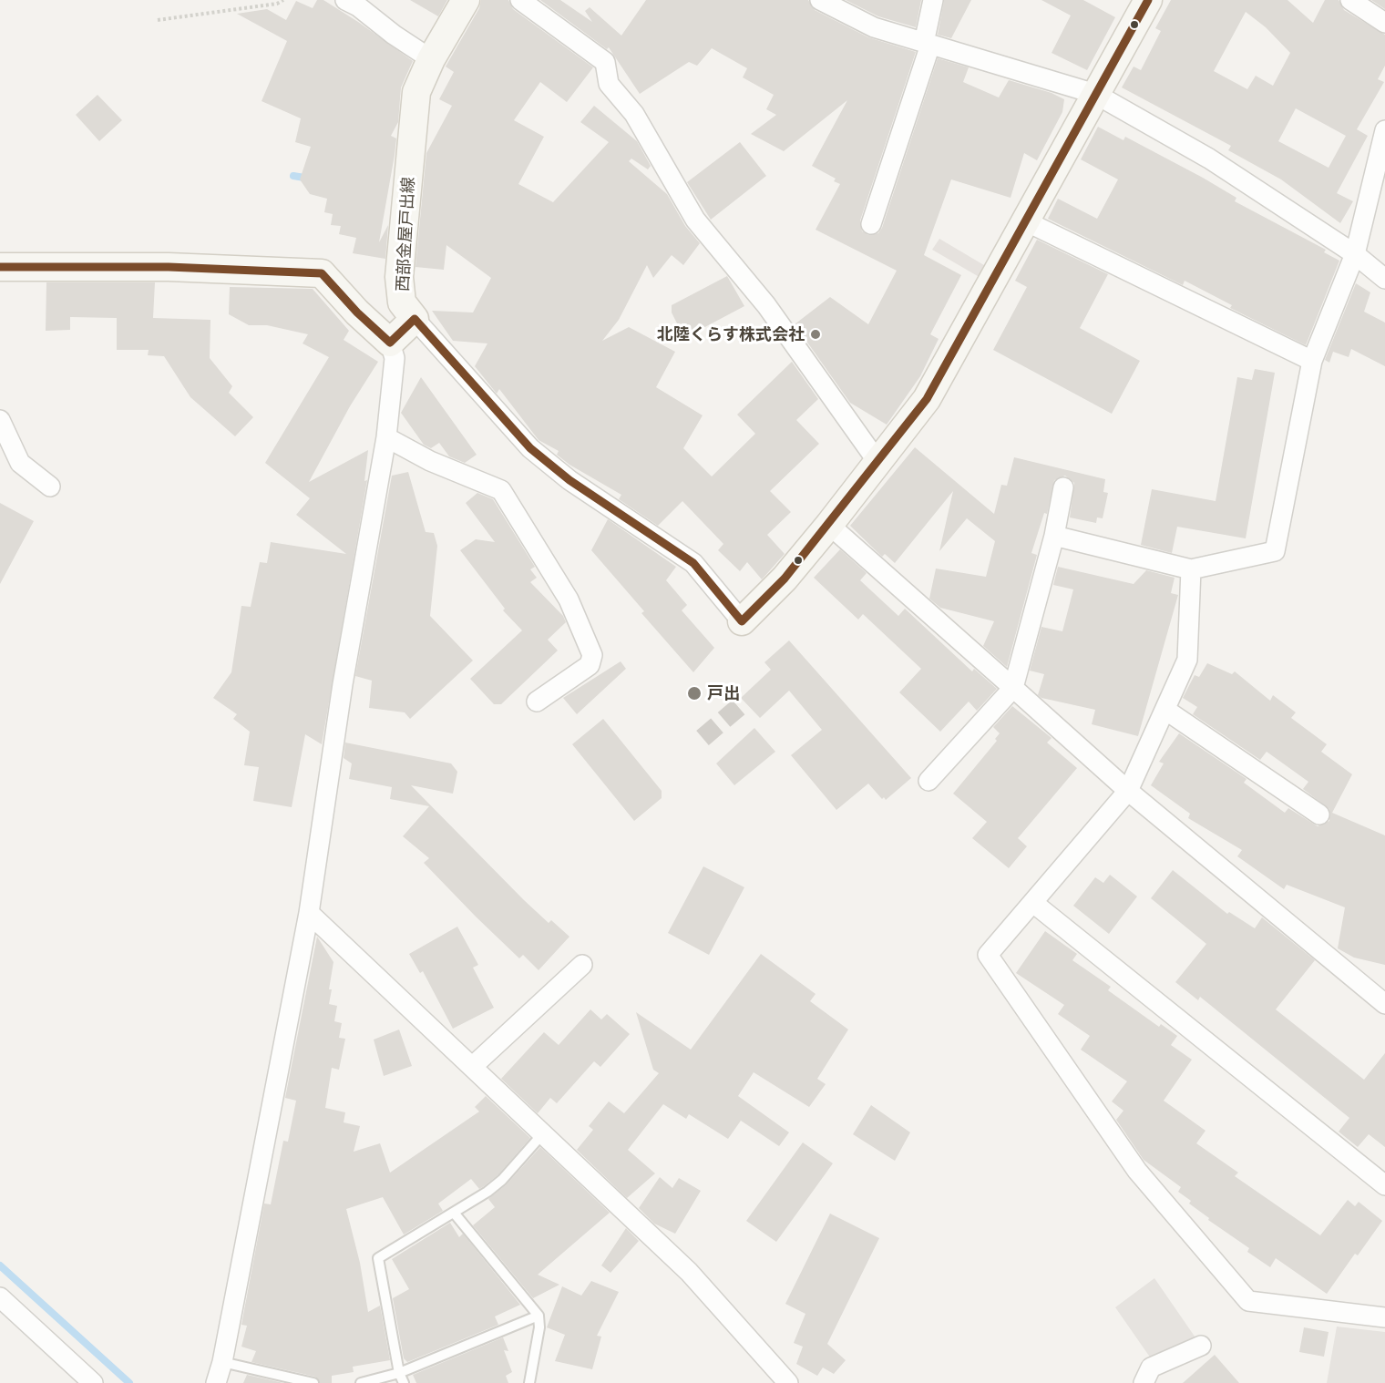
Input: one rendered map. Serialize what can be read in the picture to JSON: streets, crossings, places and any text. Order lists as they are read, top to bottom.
{
  "streets": {
    "main road": ["西部金屋戸出線"]
  },
  "places": ["北陸くらす株式会社", "戸出"]
}
